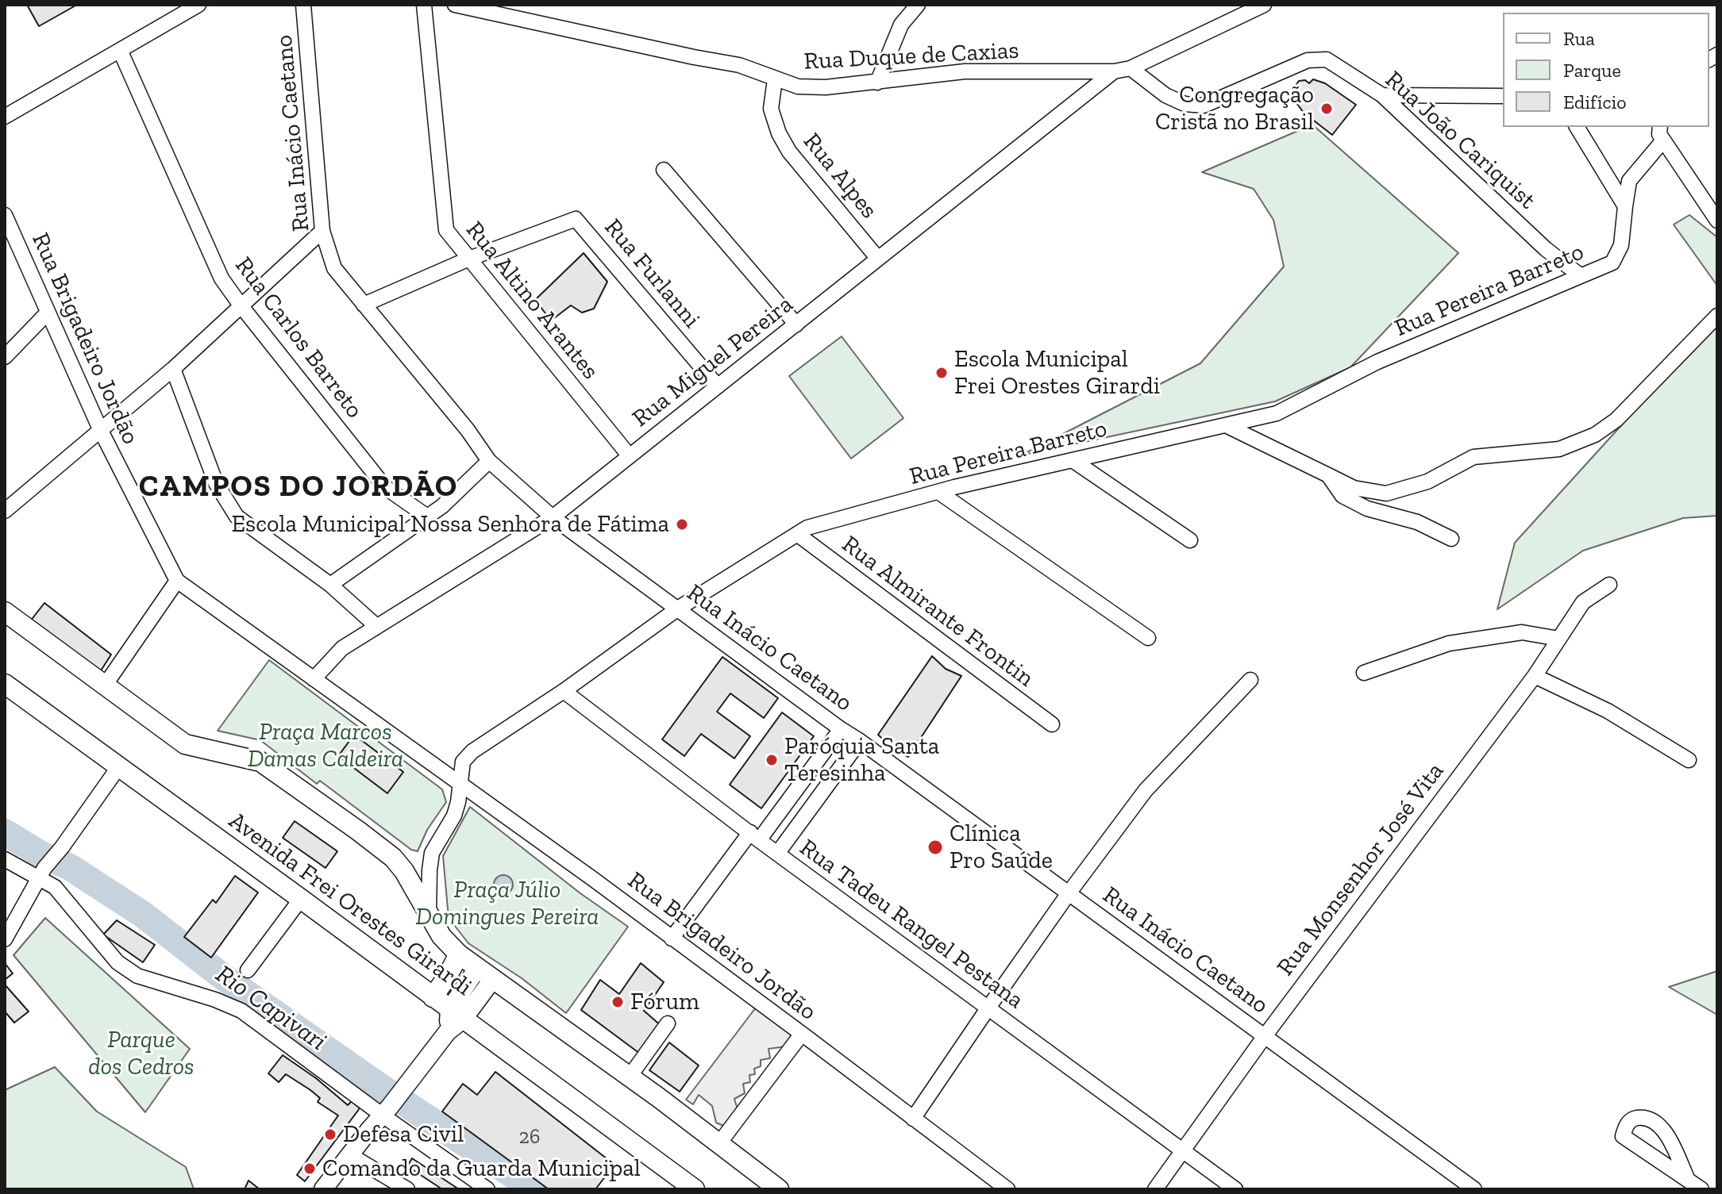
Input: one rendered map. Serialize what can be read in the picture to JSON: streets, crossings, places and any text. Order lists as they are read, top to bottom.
{
  "streets": {
    "main road": ["Avenida Frei Orestes Girardi"],
    "street": [
      "Rua Duque de Caxias",
      "Rua Inácio Caetano",
      "Rua João Cariquist",
      "Rua Alpes",
      "Rua Furlanni",
      "Rua Pereira Barreto",
      "Rua Altino Arantes",
      "Rua Carlos Barreto",
      "Rua Brigadeiro Jordão",
      "Rua Miguel Pereira",
      "Rua Almirante Frontin",
      "Rua Monsenhor José Vita",
      "Rua Tadeu Rangel Pestana"
    ]
  },
  "crossings": [
    ["Rua Duque de Caxias", "Rua Alpes"],
    ["Rua Duque de Caxias", "Rua Miguel Pereira"],
    ["Rua Inácio Caetano", "Rua Pereira Barreto"],
    ["Rua Inácio Caetano", "Rua Miguel Pereira"],
    ["Rua Inácio Caetano", "Rua Monsenhor José Vita"],
    ["Rua João Cariquist", "Rua Pereira Barreto"],
    ["Rua João Cariquist", "Rua Miguel Pereira"],
    ["Rua Alpes", "Rua Miguel Pereira"],
    ["Rua Furlanni", "Rua Altino Arantes"],
    ["Rua Furlanni", "Rua Miguel Pereira"],
    ["Rua Pereira Barreto", "Rua Brigadeiro Jordão"],
    ["Rua Pereira Barreto", "Rua Almirante Frontin"],
    ["Rua Pereira Barreto", "Rua Tadeu Rangel Pestana"],
    ["Rua Altino Arantes", "Rua Miguel Pereira"],
    ["Rua Brigadeiro Jordão", "Rua Miguel Pereira"],
    ["Rua Monsenhor José Vita", "Rua Tadeu Rangel Pestana"]
  ],
  "districts": ["CAMPOS DO JORDÃO"],
  "water": ["Rio Capivari"],
  "parks": ["Praça Marcos Damas Caldeira", "Praça Júlio Domingues Pereira", "Parque dos Cedros"],
  "places": [
    "Congregação Cristã no Brasil",
    "Escola Municipal Frei Orestes Girardi",
    "Escola Municipal Nossa Senhora de Fátima",
    "Paróquia Santa Teresinha",
    "Clínica Pro Saúde",
    "Fórum",
    "Defesa Civil",
    "Comando da Guarda Municipal"
  ],
  "house_numbers": ["26"],
  "legend": ["Rua", "Parque", "Edifício"]
}
